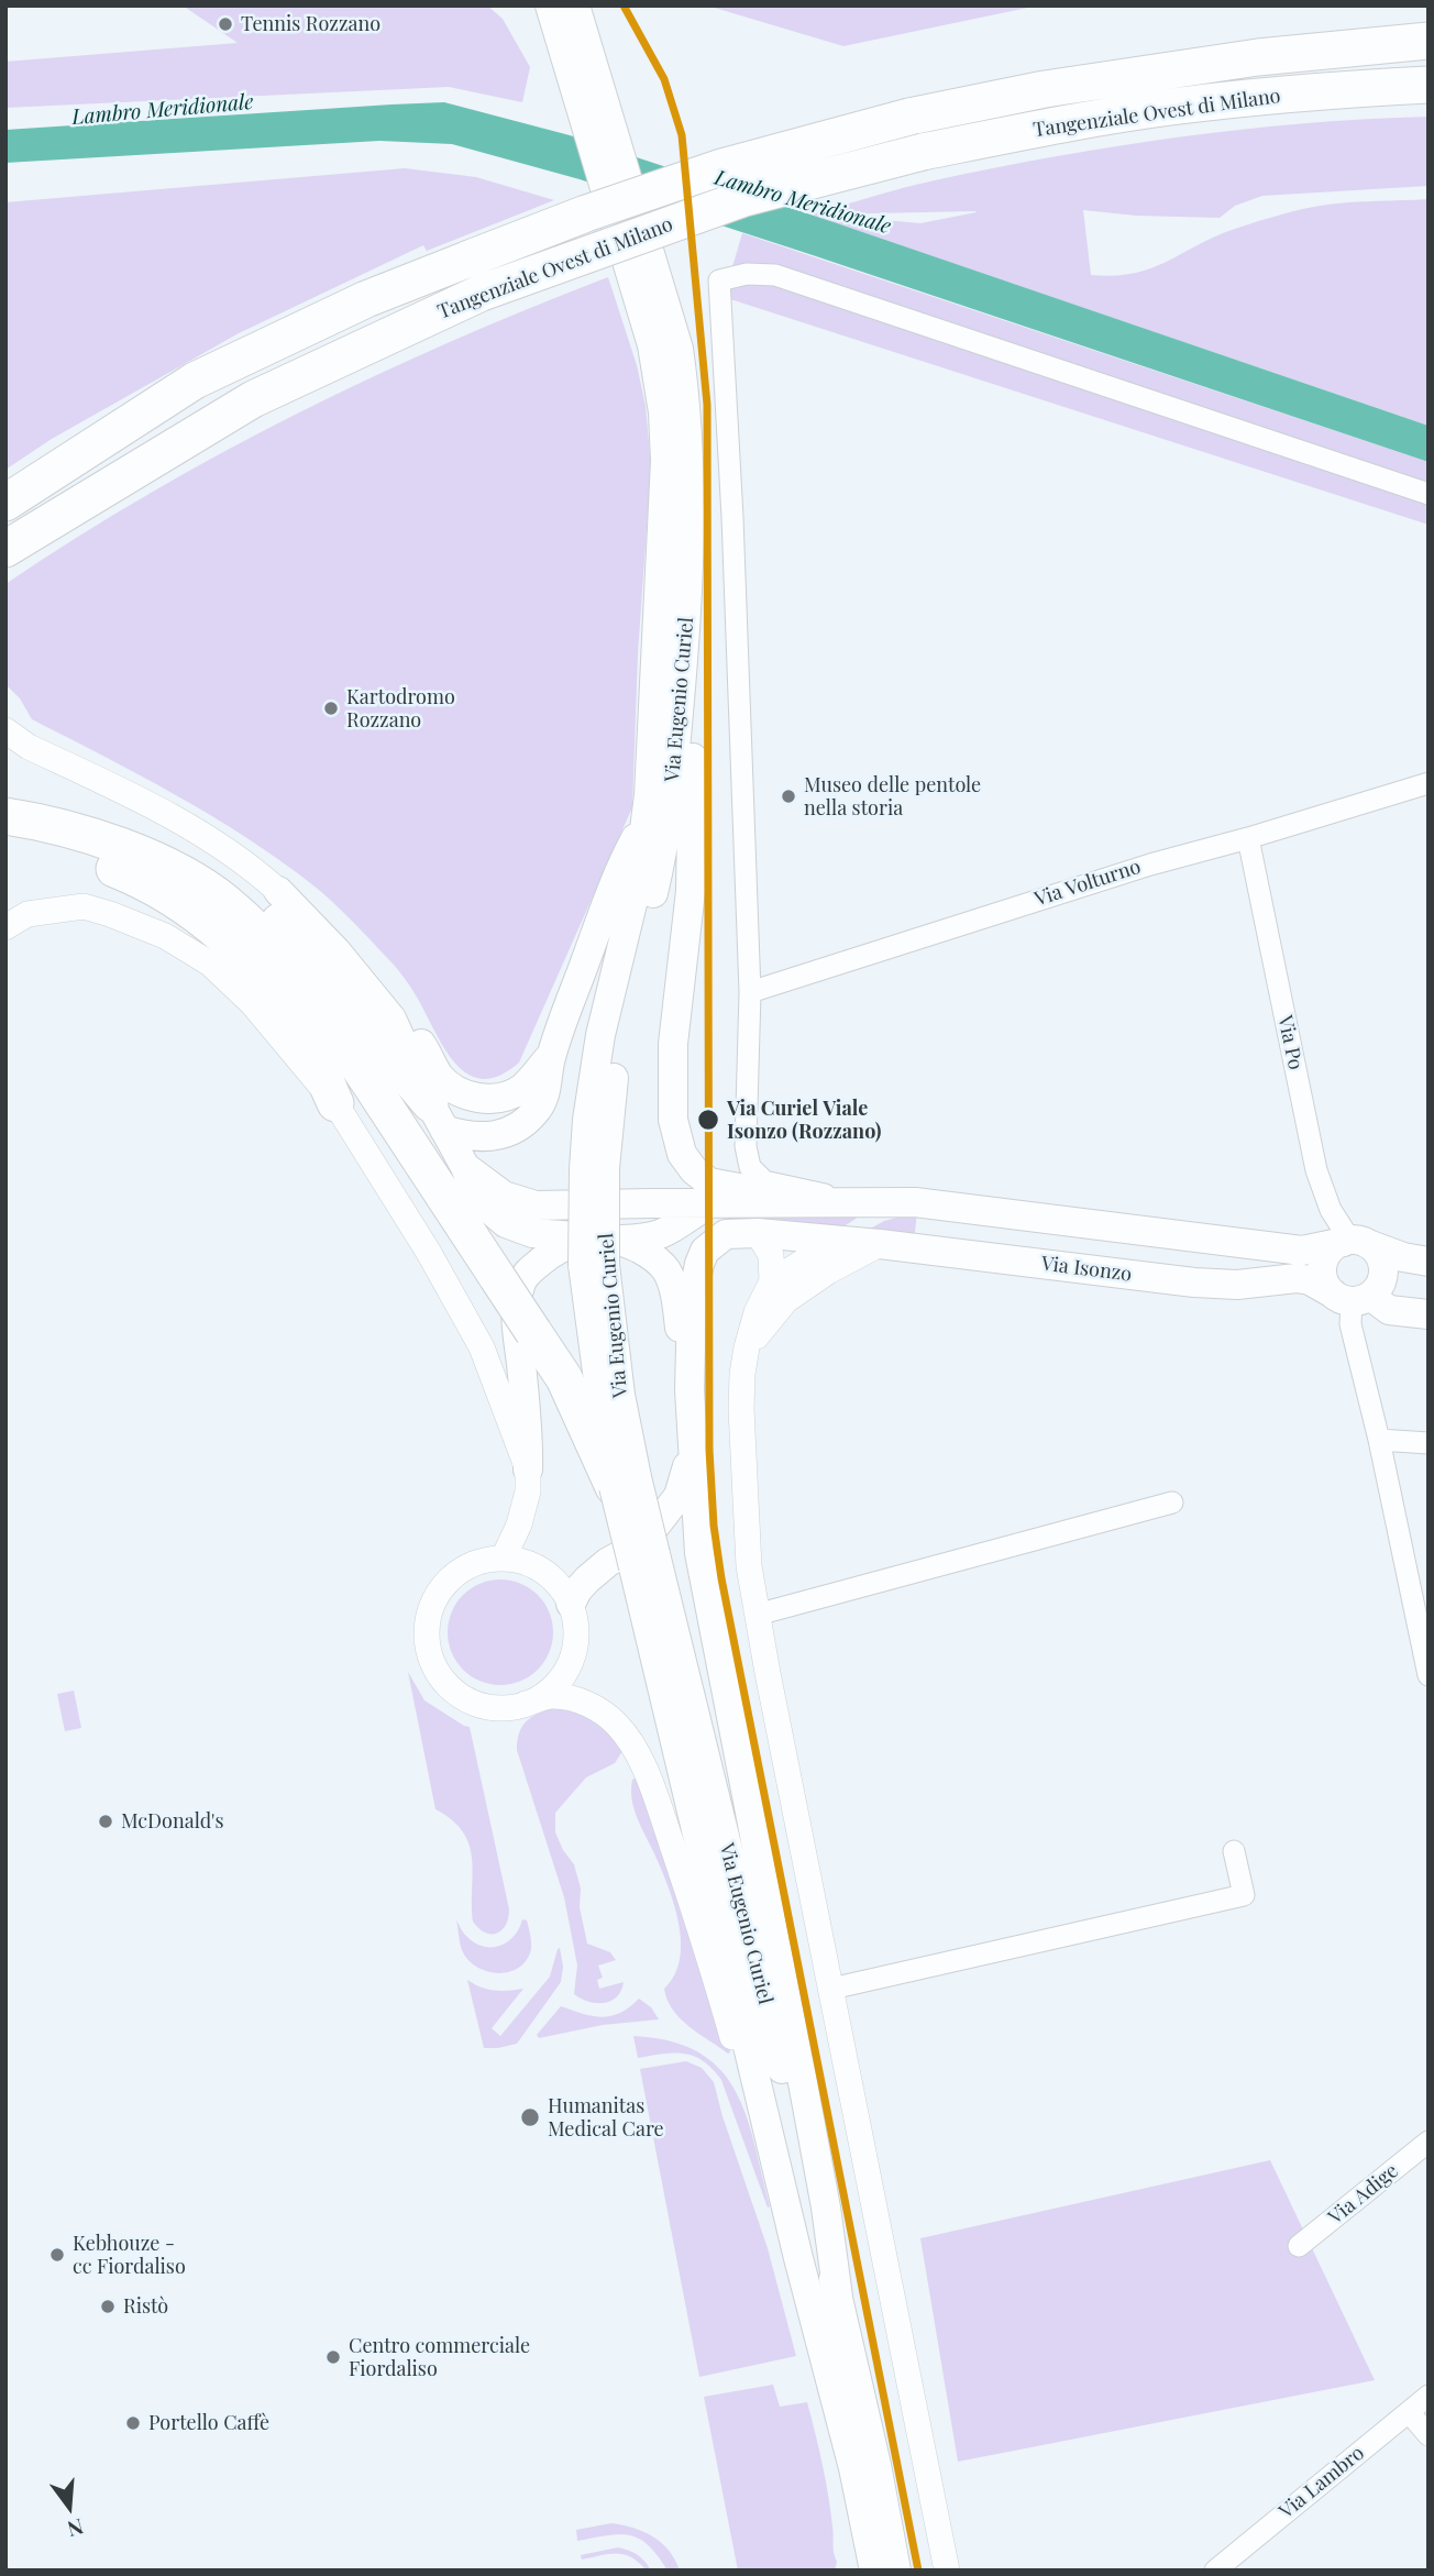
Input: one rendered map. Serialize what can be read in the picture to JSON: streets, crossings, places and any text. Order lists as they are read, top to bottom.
{
  "streets": {
    "highway": ["Tangenziale Ovest di Milano"],
    "main road": ["Via Eugenio Curiel", "Via Isonzo"],
    "street": [
      "Via Volturno",
      "Via Po",
      "Via Adige",
      "Via Lambro"
    ]
  },
  "crossings": [
    ["Via Volturno", "Via Po"]
  ],
  "water": ["Lambro Meridionale"],
  "places": [
    "Tennis Rozzano",
    "Kartodromo Rozzano",
    "Museo delle pentole nella storia",
    "Via Curiel Viale Isonzo (Rozzano)",
    "McDonald's",
    "Humanitas Medical Care",
    "Kebhouze - cc Fiordaliso",
    "Ristò",
    "Centro commerciale Fiordaliso",
    "Portello Caffè"
  ],
  "north": "bottom"
}
